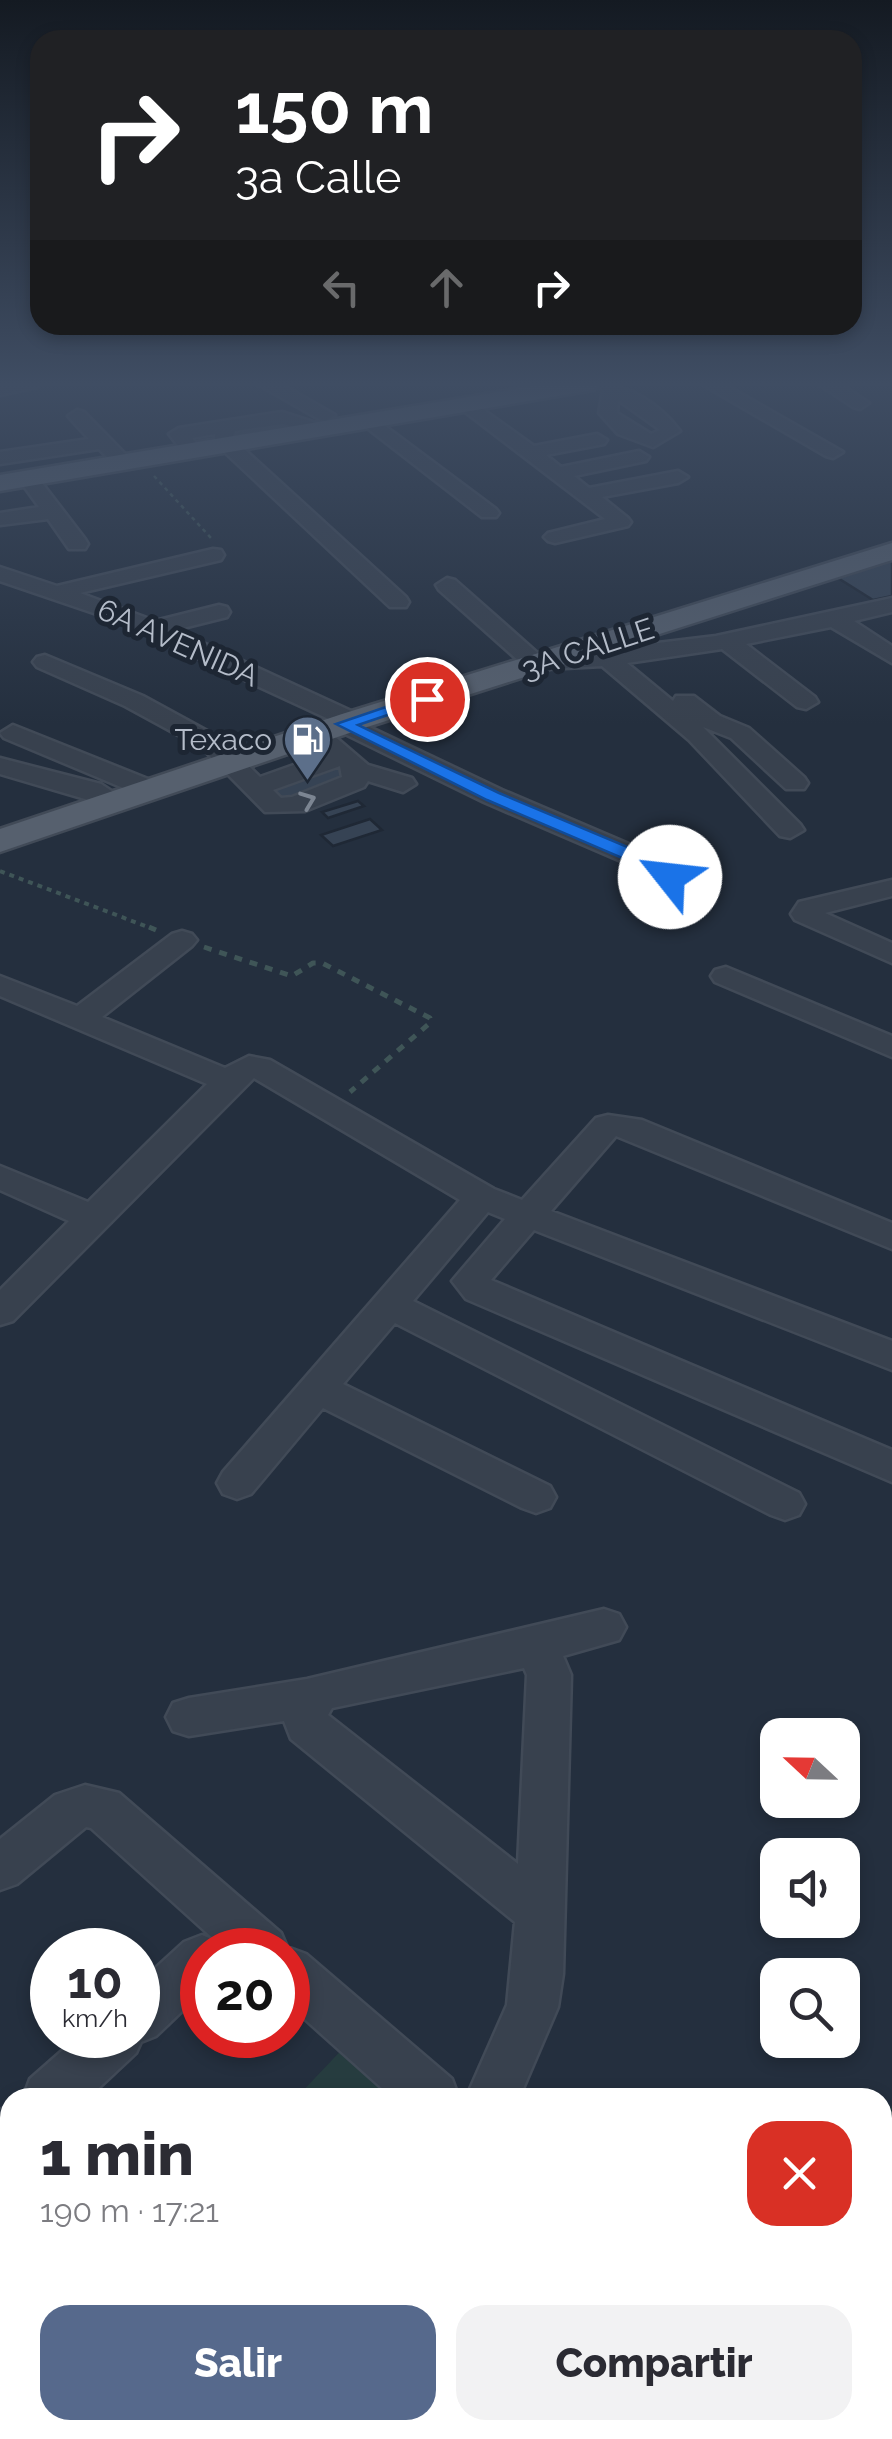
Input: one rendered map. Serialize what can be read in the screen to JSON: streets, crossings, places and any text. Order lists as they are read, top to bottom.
{
  "streets": {
    "main road": ["3A CALLE"],
    "street": ["6A AVENIDA"]
  },
  "crossings": [
    ["6A AVENIDA", "3A CALLE"]
  ],
  "places": {
    "fuel station": ["Texaco"]
  },
  "north": "left",
  "page": {
    "turn": ["150 m", "3a Calle"],
    "speed": "10 km/h",
    "limit": "20",
    "heading": ["1 min", "190 m · 17:21"],
    "buttons": ["Salir", "Compartir"]
  }
}
